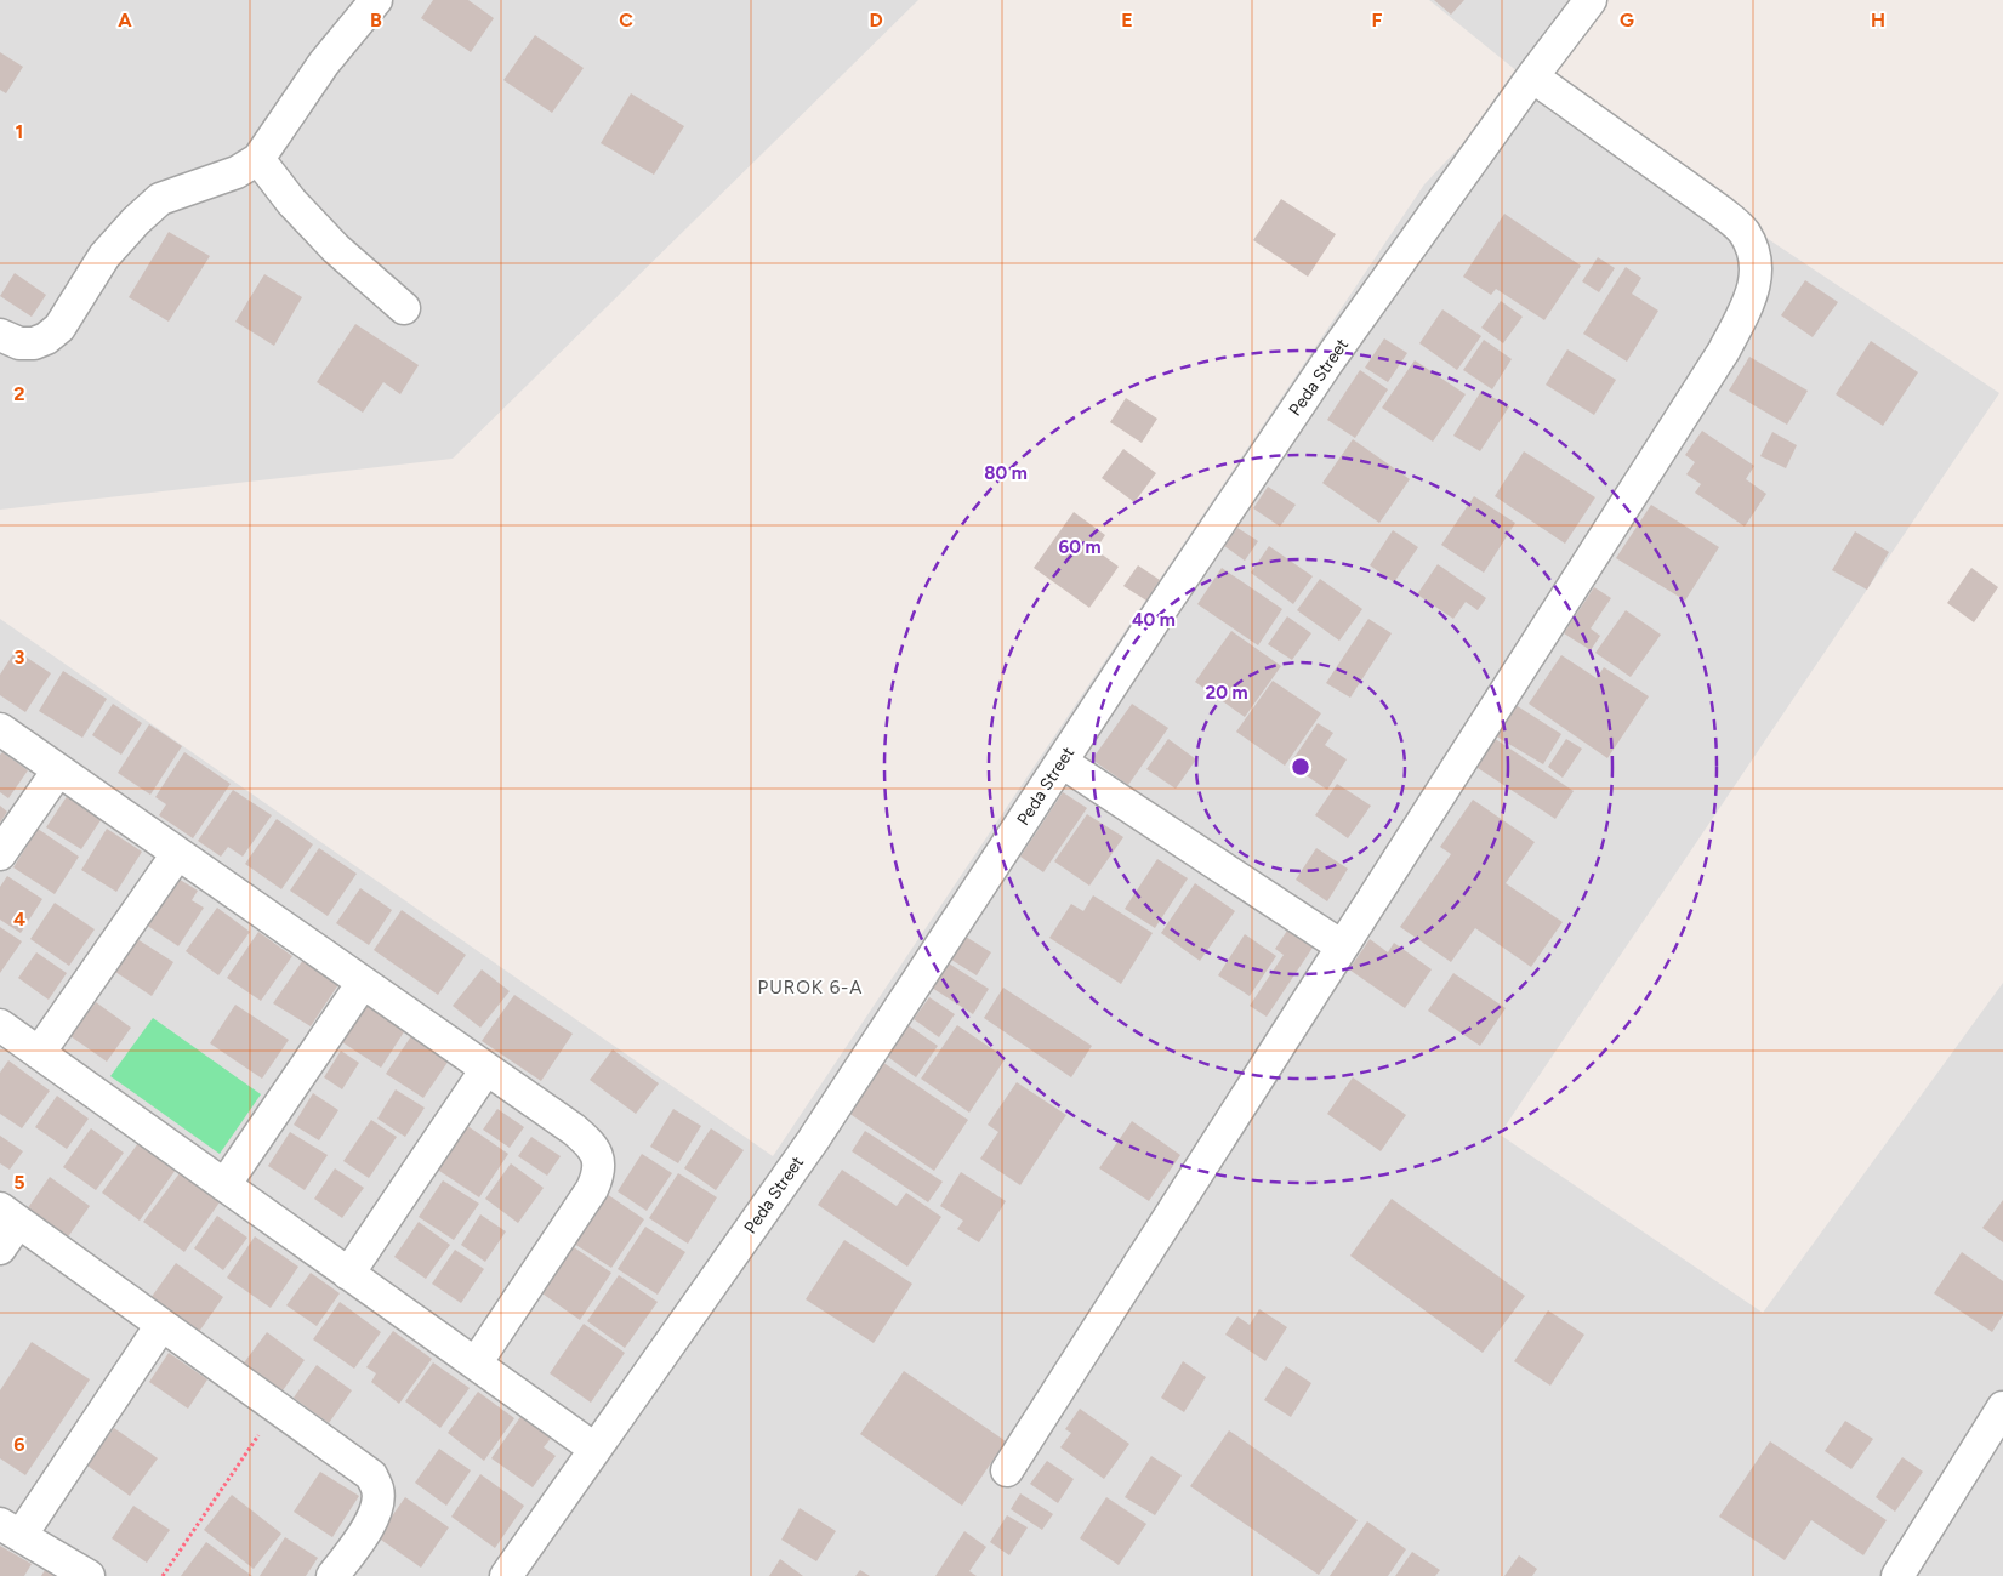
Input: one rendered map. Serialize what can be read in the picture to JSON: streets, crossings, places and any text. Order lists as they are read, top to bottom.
{
  "streets": {
    "street": ["Peda Street"]
  },
  "districts": ["PUROK 6-A"],
  "grid": {
    "columns": [
      "A",
      "B",
      "C",
      "D",
      "E",
      "F",
      "G",
      "H"
    ],
    "rows": [
      "1",
      "2",
      "3",
      "4",
      "5",
      "6"
    ]
  },
  "rings": [
    "80 m",
    "60 m",
    "40 m",
    "20 m"
  ]
}
